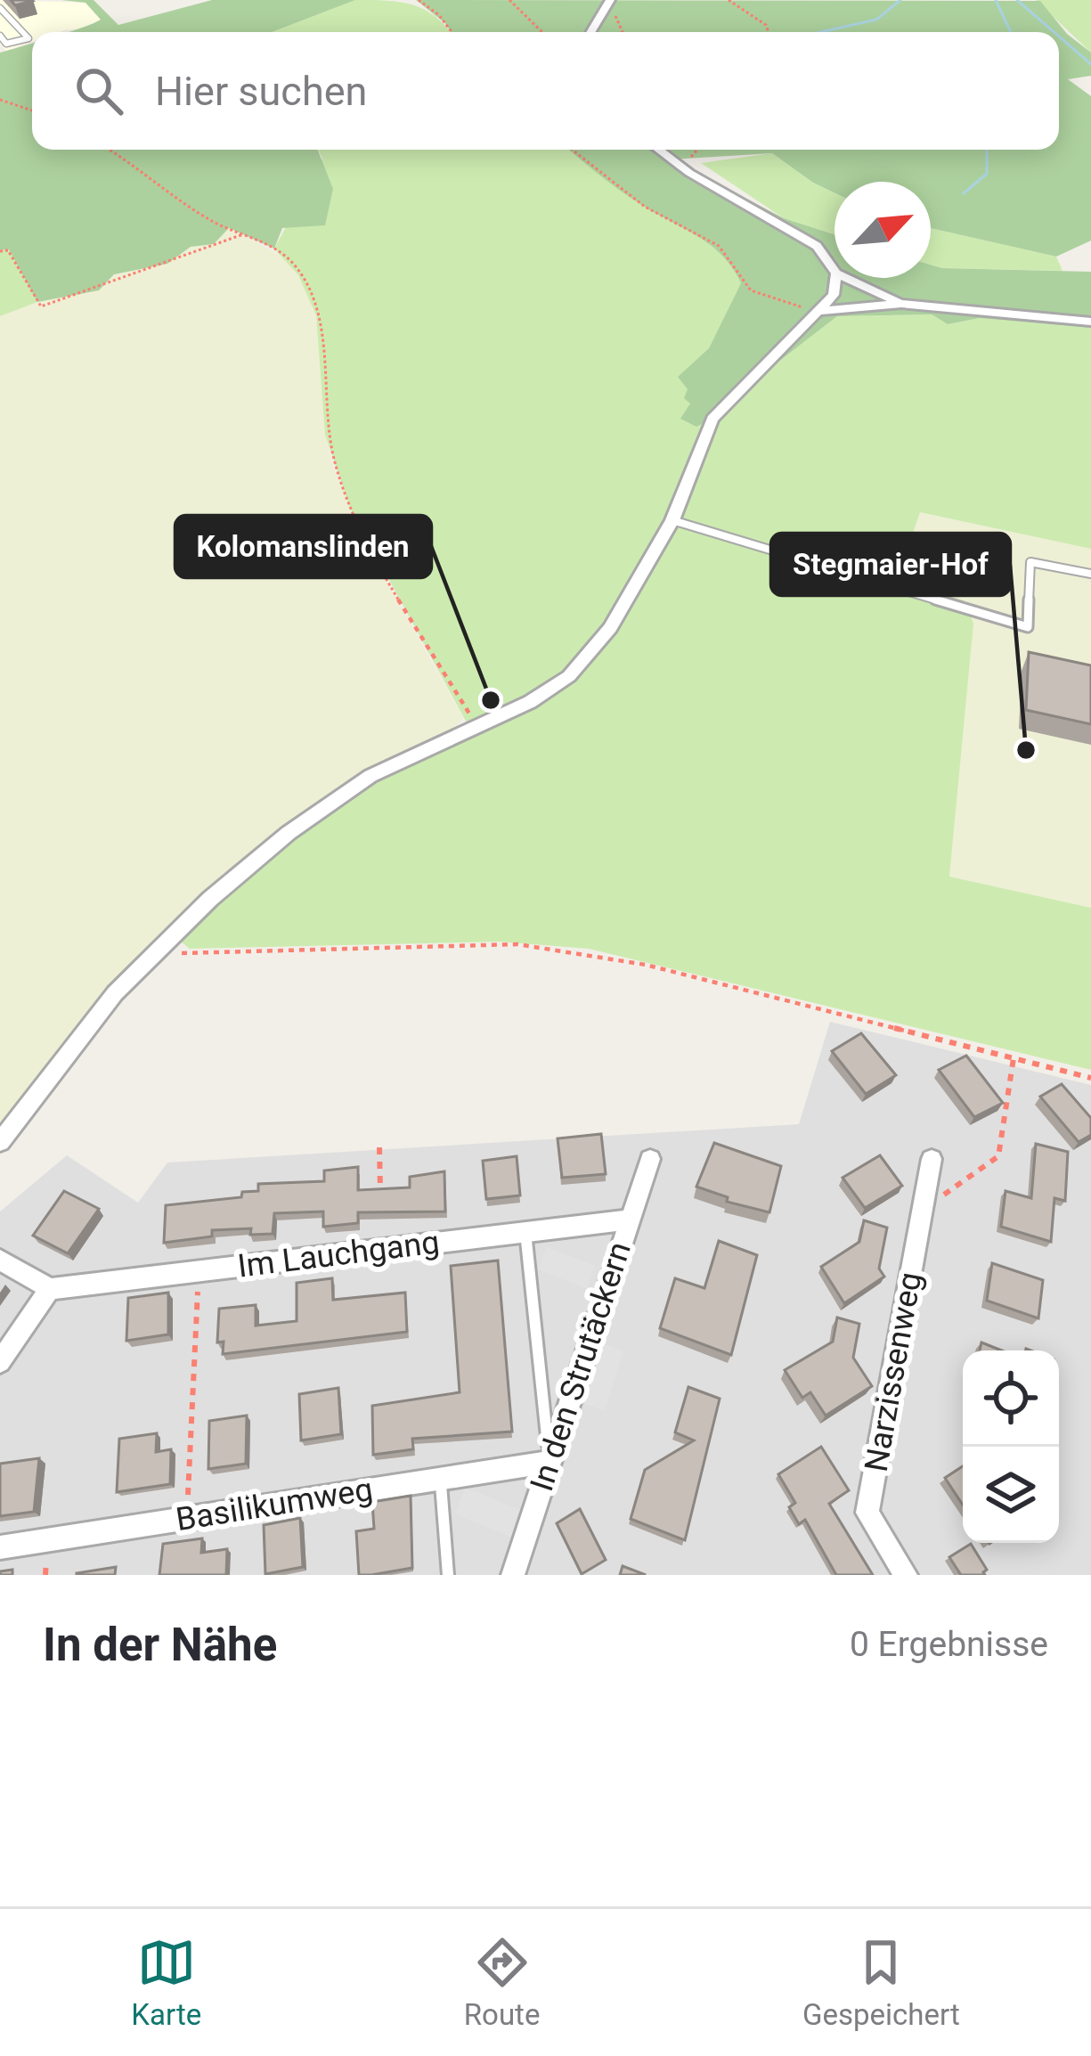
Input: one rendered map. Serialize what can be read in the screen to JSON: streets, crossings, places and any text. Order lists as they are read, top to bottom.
{
  "streets": {
    "street": [
      "Im Lauchgang",
      "In den Strutäckern",
      "Narzissenweg",
      "Basilikumweg"
    ]
  },
  "crossings": [
    ["Im Lauchgang", "In den Strutäckern"],
    ["In den Strutäckern", "Basilikumweg"]
  ],
  "places": ["Kolomanslinden", "Stegmaier-Hof"],
  "north": "top right",
  "page": {
    "search": "Hier suchen",
    "heading": ["In der Nähe", "0 Ergebnisse"],
    "nav": ["Karte", "Route", "Gespeichert"]
  }
}
